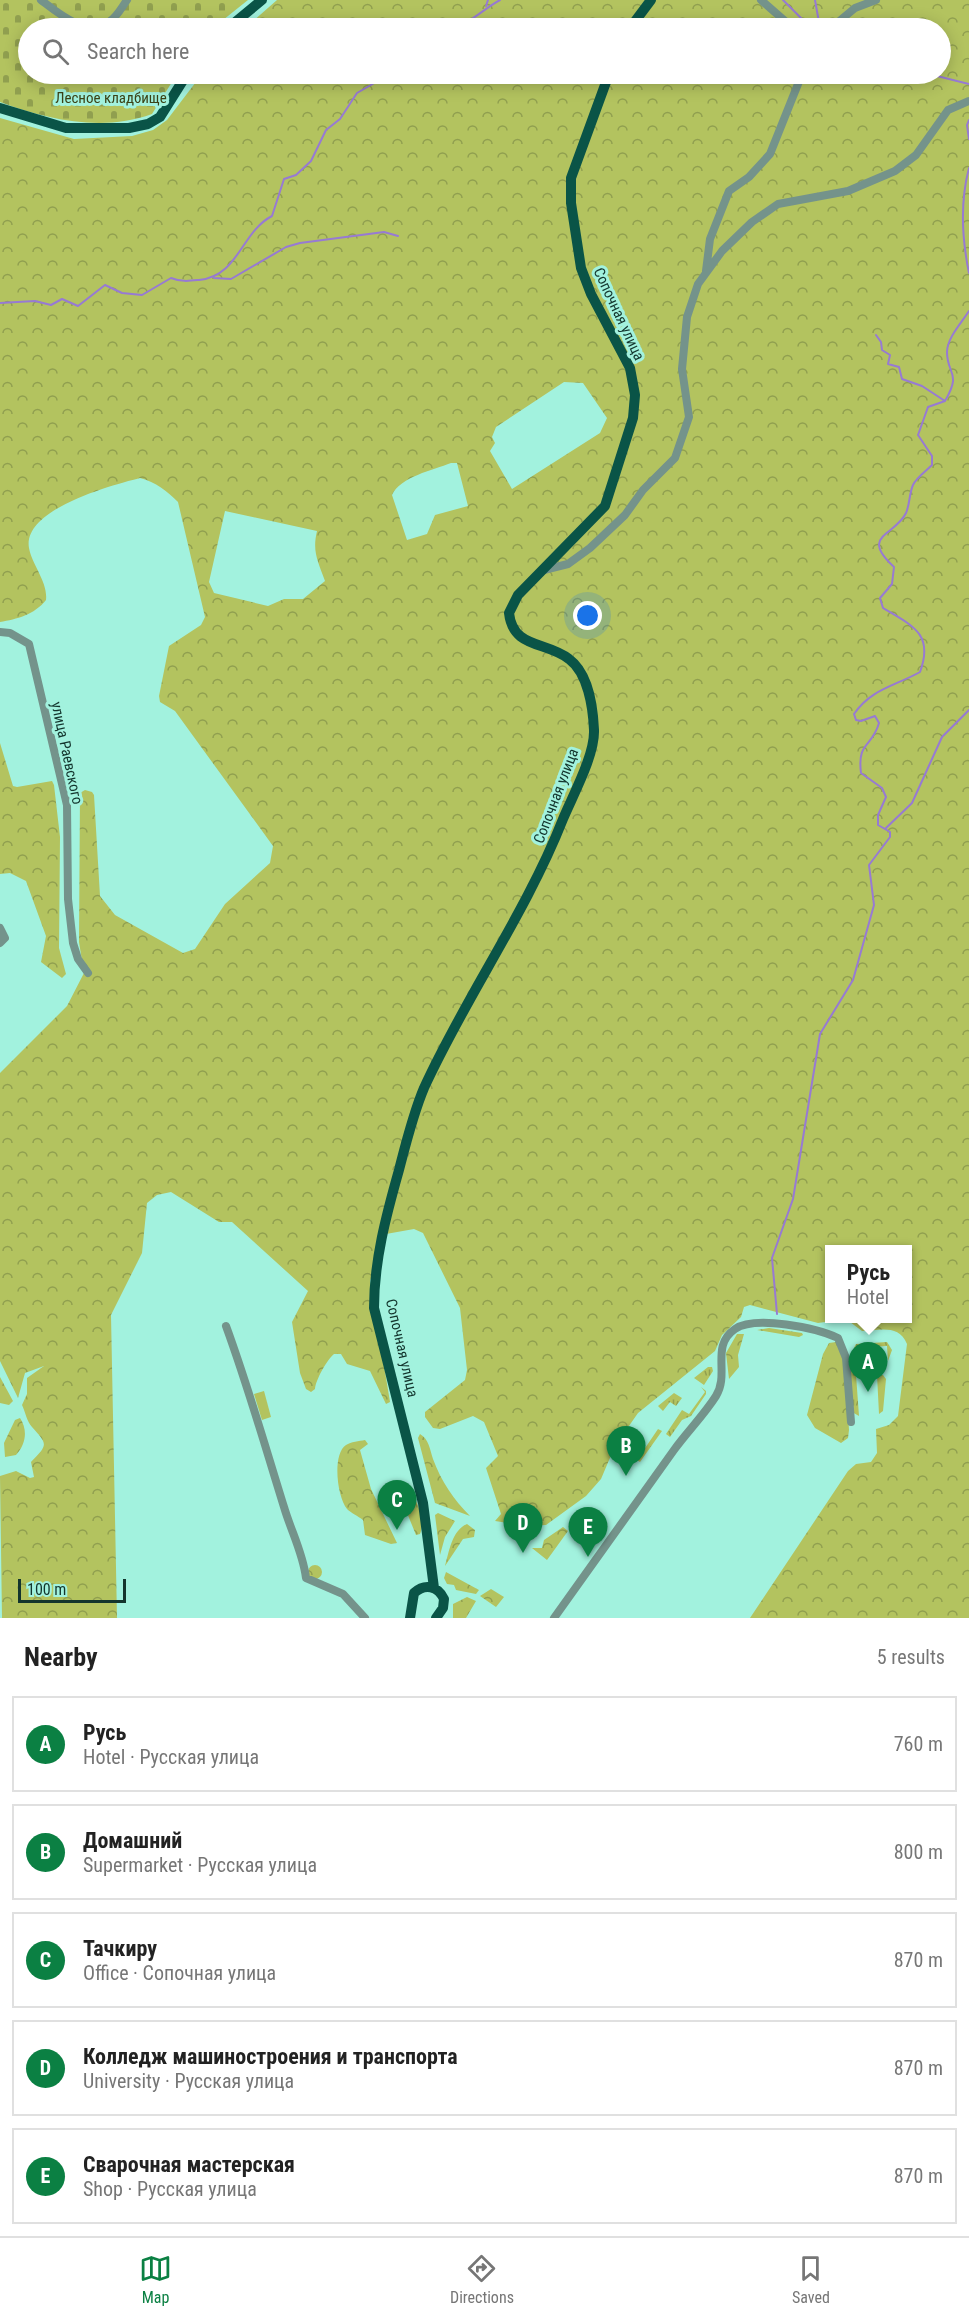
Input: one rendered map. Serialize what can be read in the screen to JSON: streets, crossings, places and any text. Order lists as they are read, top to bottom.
{
  "streets": {
    "main road": ["Сопочная улица"],
    "street": ["улица Раевского"]
  },
  "parks": ["Лесное кладбище"],
  "scale_bar": "100 m",
  "page": {
    "search": "Search here",
    "popup": ["Русь", "Hotel"],
    "pins": [
      "A",
      "B",
      "C",
      "D",
      "E"
    ],
    "scale": "100 m",
    "heading": ["Nearby", "5 results"],
    "list": [
      {
        "mark": "A",
        "name": "Русь",
        "note": "Hotel · Русская улица",
        "value": "760 m"
      },
      {
        "mark": "B",
        "name": "Домашний",
        "note": "Supermarket · Русская улица",
        "value": "800 m"
      },
      {
        "mark": "C",
        "name": "Тачкиру",
        "note": "Office · Сопочная улица",
        "value": "870 m"
      },
      {
        "mark": "D",
        "name": "Колледж машиностроения и транспорта",
        "note": "University · Русская улица",
        "value": "870 m"
      },
      {
        "mark": "E",
        "name": "Сварочная мастерская",
        "note": "Shop · Русская улица",
        "value": "870 m"
      }
    ],
    "nav": ["Map", "Directions", "Saved"]
  }
}
